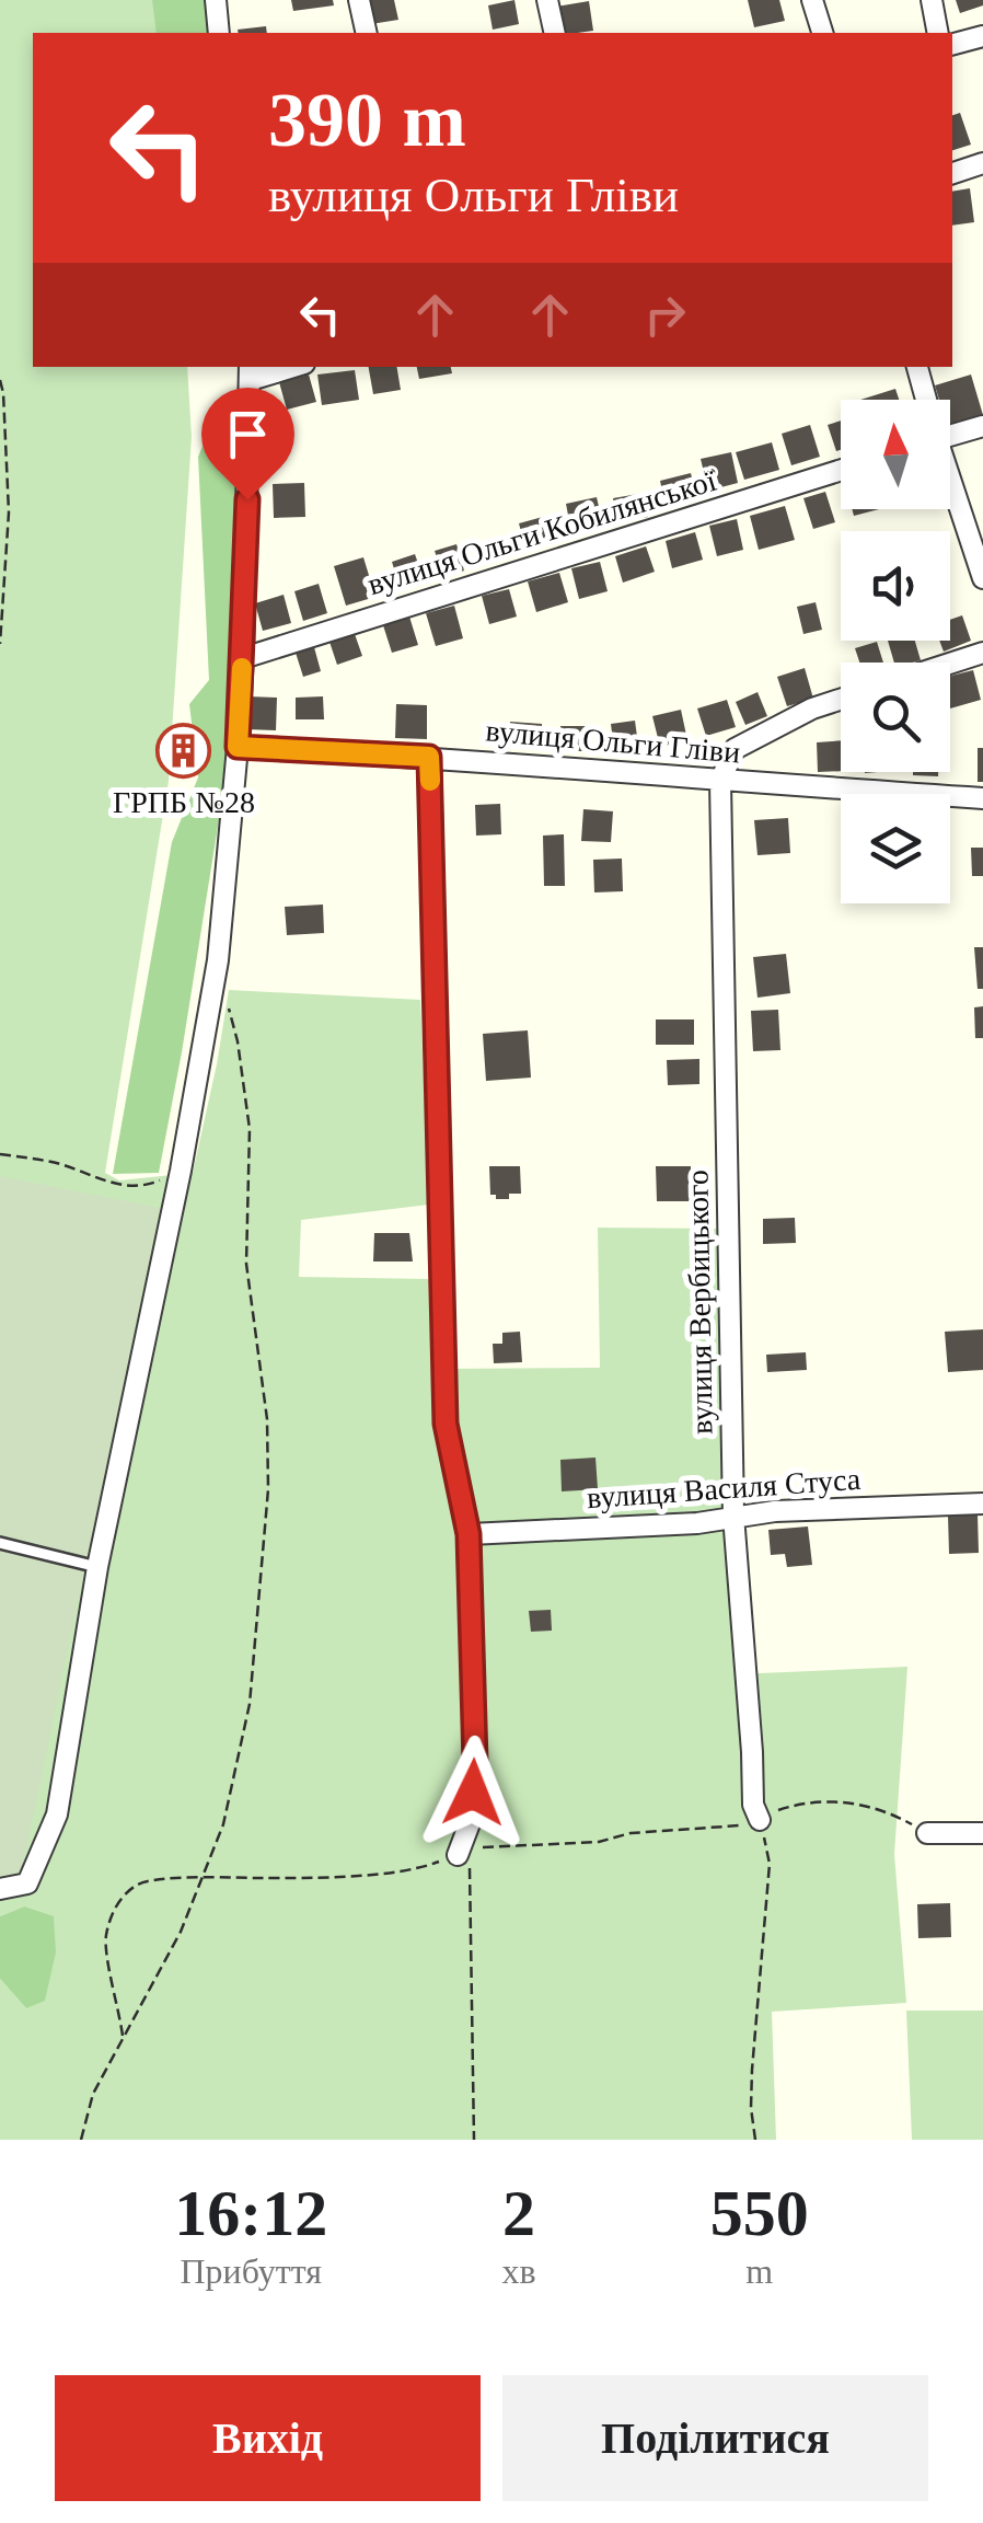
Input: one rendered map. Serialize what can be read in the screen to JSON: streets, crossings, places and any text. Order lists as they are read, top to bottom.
{
  "streets": {
    "street": [
      "вулиця Ольги Кобилянської",
      "вулиця Ольги Гліви",
      "вулиця Вербицького",
      "вулиця Василя Стуса"
    ]
  },
  "crossings": [
    ["вулиця Ольги Гліви", "вулиця Вербицького"],
    ["вулиця Вербицького", "вулиця Василя Стуса"]
  ],
  "places": {
    "building": ["ГРПБ №28"]
  },
  "north": "top",
  "page": {
    "turn": ["390 m", "вулиця Ольги Гліви"],
    "eta": [
      "16:12",
      "Прибуття",
      "2",
      "хв",
      "550",
      "m"
    ],
    "buttons": ["Вихід", "Поділитися"]
  }
}
